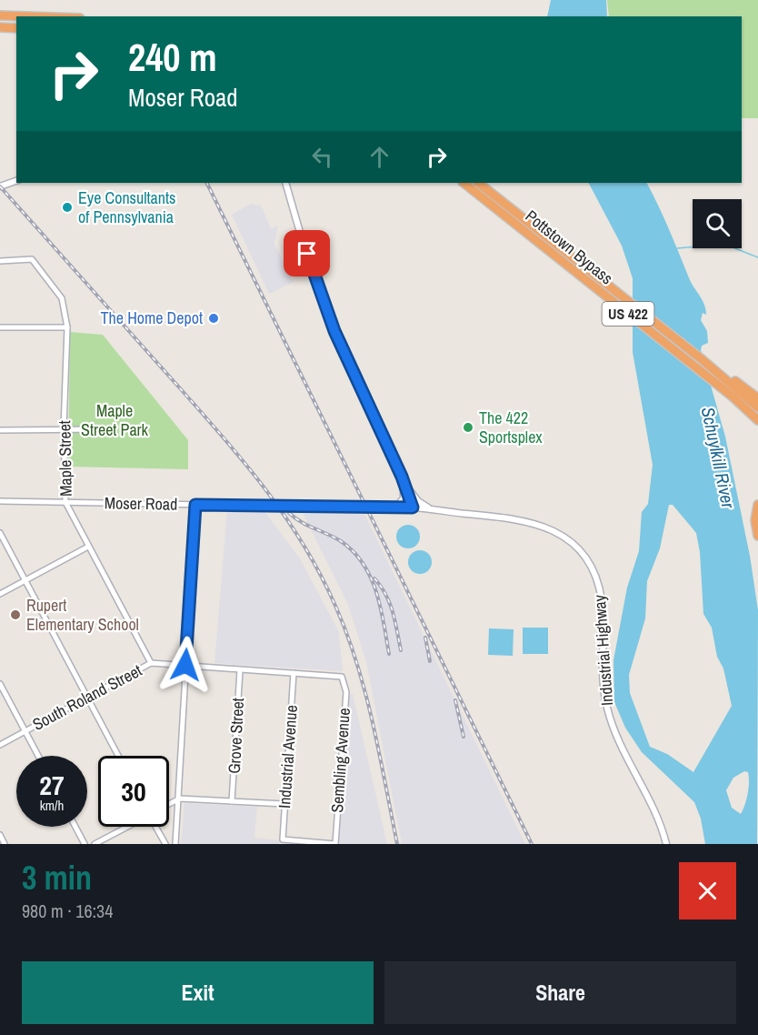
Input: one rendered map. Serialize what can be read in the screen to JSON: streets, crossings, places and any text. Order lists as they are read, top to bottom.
{
  "streets": {
    "highway": ["Pottstown Bypass", "US 422"],
    "street": [
      "Maple Street",
      "Moser Road",
      "Industrial Highway",
      "South Roland Street",
      "Grove Street",
      "Industrial Avenue",
      "Sembling Avenue"
    ]
  },
  "crossings": [
    ["Pottstown Bypass", "US 422"],
    ["Maple Street", "Moser Road"],
    ["Maple Street", "South Roland Street"],
    ["Moser Road", "Industrial Highway"],
    ["South Roland Street", "Grove Street"],
    ["South Roland Street", "Industrial Avenue"],
    ["South Roland Street", "Sembling Avenue"],
    ["Industrial Avenue", "Sembling Avenue"]
  ],
  "water": ["Schuylkill River"],
  "parks": ["Maple Street Park"],
  "places": [
    "Eye Consultants of Pennsylvania",
    "The Home Depot",
    "The 422 Sportsplex",
    "Rupert Elementary School"
  ],
  "page": {
    "turn": ["240 m", "Moser Road"],
    "speed": "27 km/h",
    "limit": "30",
    "heading": ["3 min", "980 m · 16:34"],
    "buttons": ["Exit", "Share"]
  }
}
